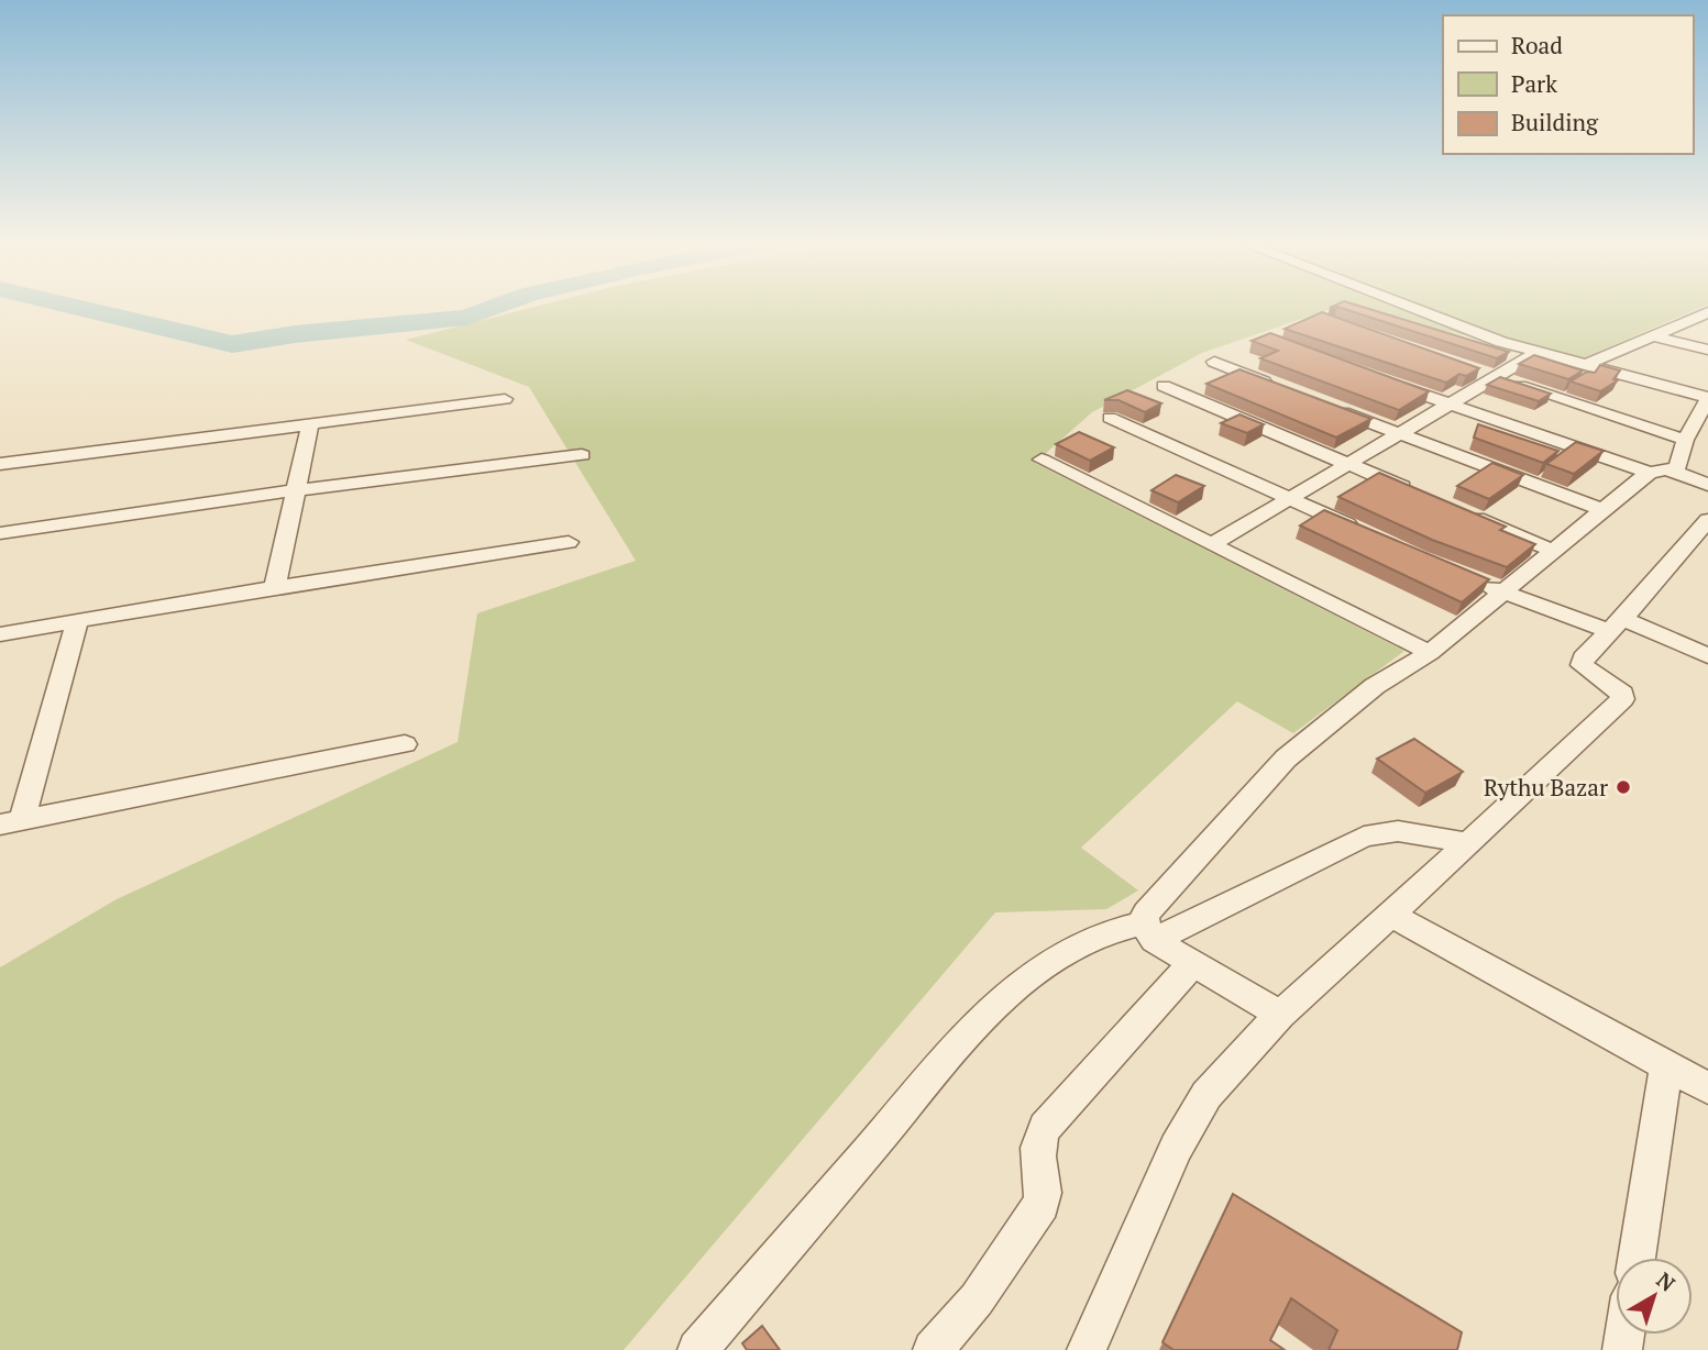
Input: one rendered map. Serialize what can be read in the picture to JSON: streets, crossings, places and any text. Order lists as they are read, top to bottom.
{
  "places": ["Rythu Bazar"],
  "legend": ["Road", "Park", "Building"],
  "north": "top right"
}
